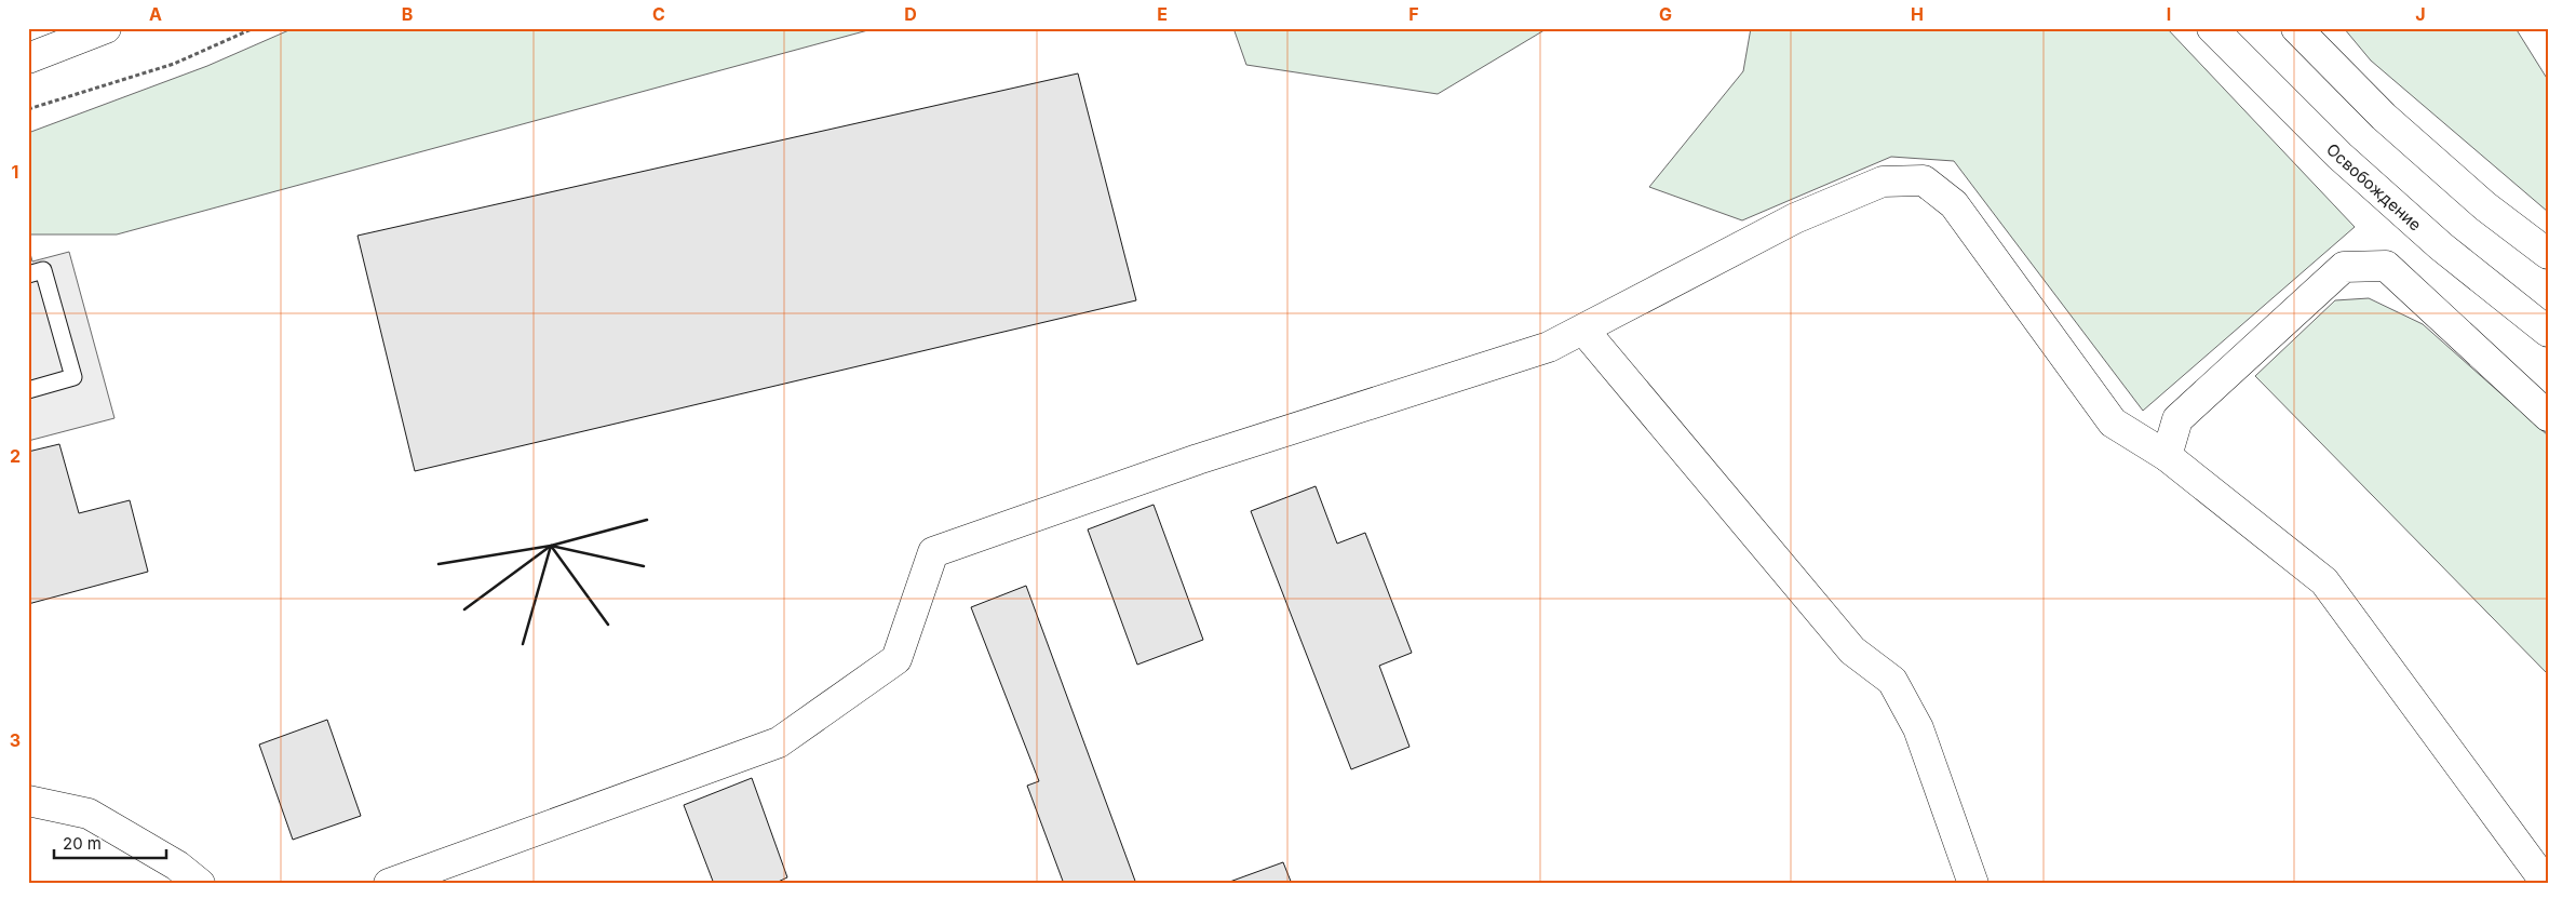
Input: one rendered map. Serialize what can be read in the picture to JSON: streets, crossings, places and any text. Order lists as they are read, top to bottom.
{
  "streets": {
    "street": ["Освобождение"]
  },
  "scale_bar": "20 m",
  "grid": {
    "columns": [
      "A",
      "B",
      "C",
      "D",
      "E",
      "F",
      "G",
      "H",
      "I",
      "J"
    ],
    "rows": ["1", "2", "3"]
  }
}
